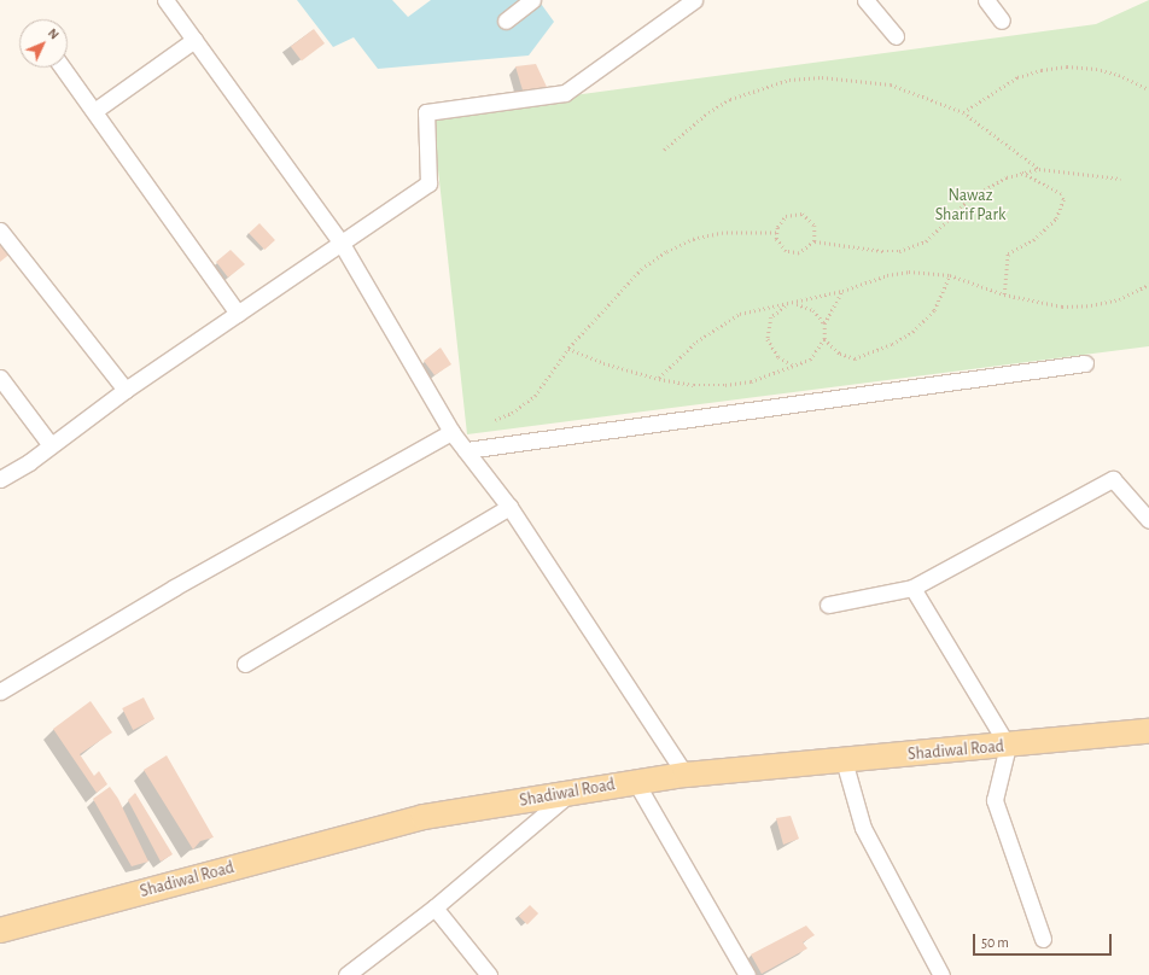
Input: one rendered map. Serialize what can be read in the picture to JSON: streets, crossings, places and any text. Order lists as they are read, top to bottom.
{
  "streets": {
    "main road": ["Shadiwal Road"]
  },
  "parks": ["Nawaz Sharif Park"],
  "scale_bar": "50 m",
  "north": "top right"
}
